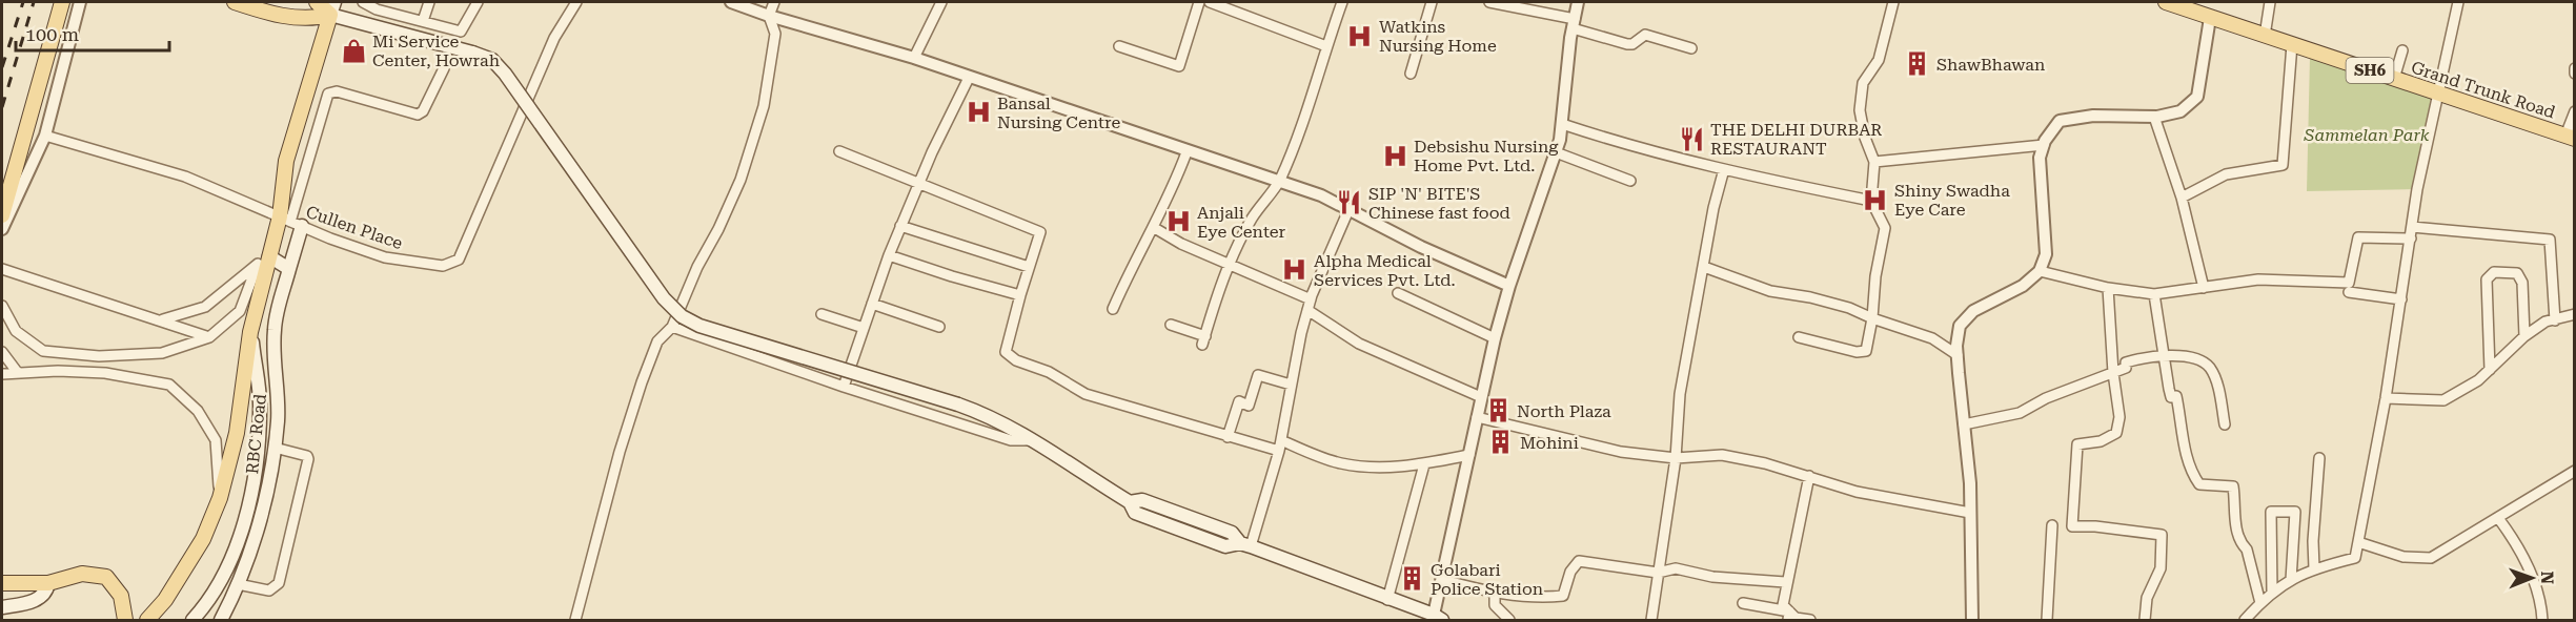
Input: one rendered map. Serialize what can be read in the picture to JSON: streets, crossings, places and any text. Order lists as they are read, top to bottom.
{
  "streets": {
    "main road": ["SH6", "Grand Trunk Road", "RBC Road"],
    "street": ["Cullen Place"]
  },
  "crossings": [
    ["Cullen Place", "RBC Road"]
  ],
  "parks": ["Sammelan Park"],
  "places": {
    "hospital": [
      "Watkins Nursing Home",
      "Bansal Nursing Centre",
      "Debsishu Nursing Home Pvt. Ltd.",
      "Shiny Swadha Eye Care",
      "Anjali Eye Center",
      "Alpha Medical Services Pvt. Ltd."
    ],
    "shop": ["Mi Service Center, Howrah"],
    "building": [
      "ShawBhawan",
      "North Plaza",
      "Mohini",
      "Golabari Police Station"
    ],
    "restaurant": ["THE DELHI DURBAR RESTAURANT", "SIP 'N' BITE'S Chinese fast food"]
  },
  "scale_bar": "100 m",
  "north": "right"
}
